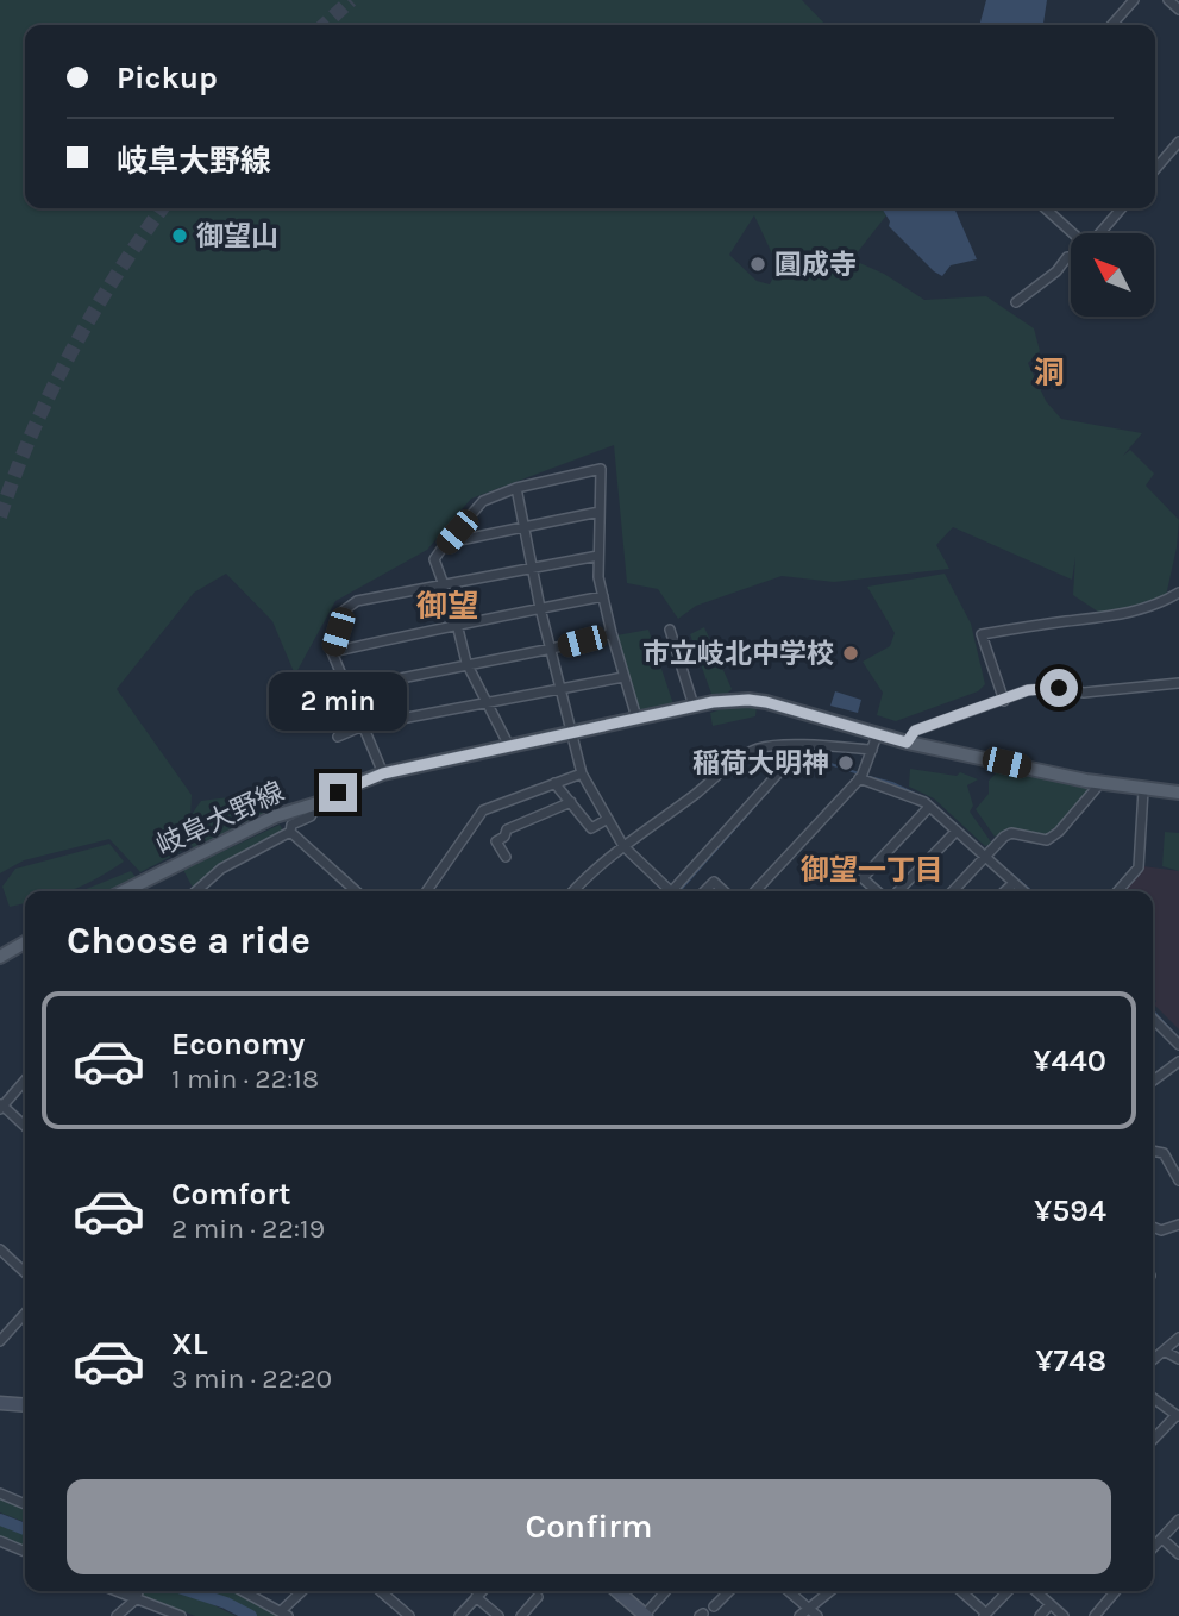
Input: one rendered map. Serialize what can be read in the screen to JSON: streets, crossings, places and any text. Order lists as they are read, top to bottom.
{
  "streets": {
    "main road": ["岐阜大野線"]
  },
  "districts": ["洞", "御望", "御望一丁目"],
  "places": [
    "御望山",
    "圓成寺",
    "市立岐北中学校",
    "稲荷大明神"
  ],
  "north": "top left",
  "page": {
    "banner": ["Pickup", "岐阜大野線"],
    "bubble": "2 min",
    "heading": "Choose a ride",
    "list": [
      {
        "name": "Economy",
        "note": "1 min · 22:18",
        "value": "¥440"
      },
      {
        "name": "Comfort",
        "note": "2 min · 22:19",
        "value": "¥594"
      },
      {
        "name": "XL",
        "note": "3 min · 22:20",
        "value": "¥748"
      }
    ],
    "buttons": "Confirm"
  }
}
